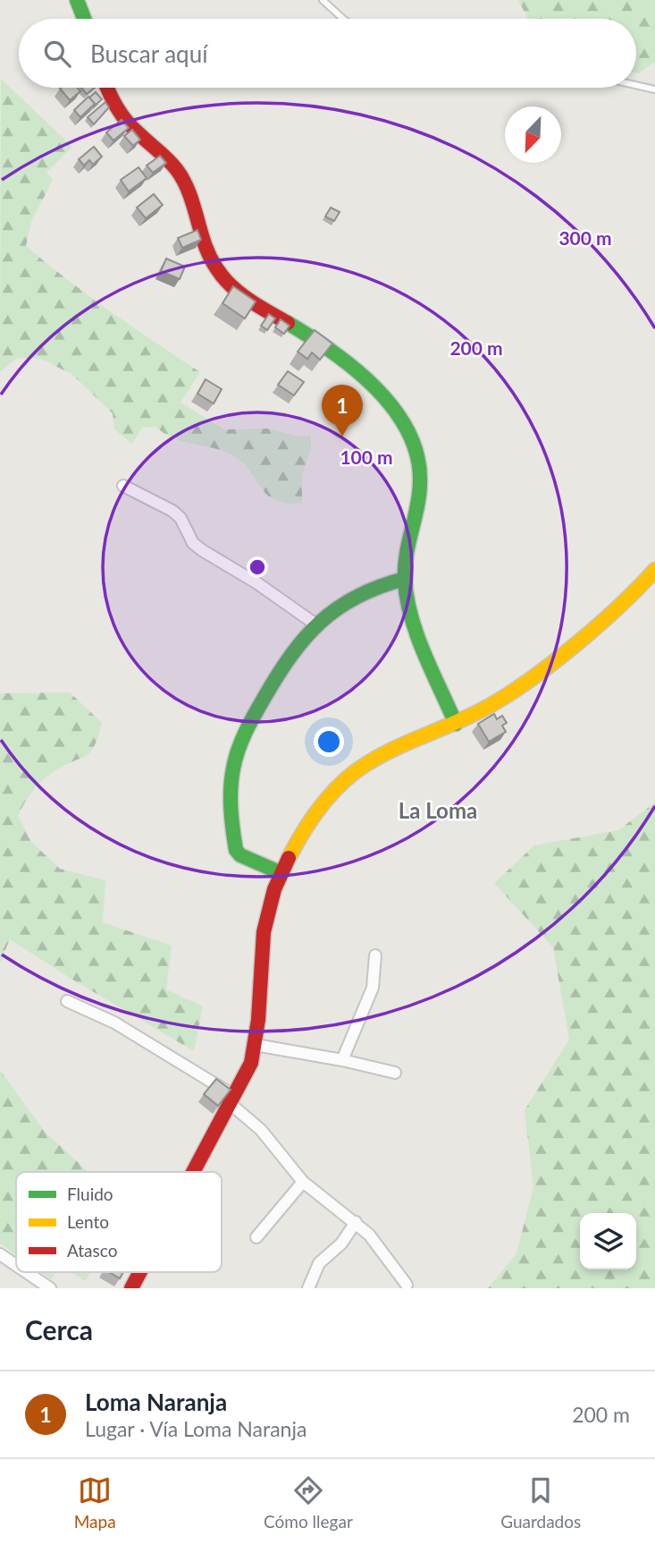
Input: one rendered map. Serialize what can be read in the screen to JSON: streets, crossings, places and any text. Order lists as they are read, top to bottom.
{
  "districts": ["La Loma"],
  "legend": ["Fluido", "Lento", "Atasco"],
  "north": "bottom left",
  "page": {
    "search": "Buscar aquí",
    "pins": "1",
    "heading": "Cerca",
    "list": [
      {
        "mark": "1",
        "name": "Loma Naranja",
        "note": "Lugar · Vía Loma Naranja",
        "value": "200 m"
      }
    ],
    "nav": ["Mapa", "Cómo llegar", "Guardados"]
  },
  "rings": ["300 m", "200 m", "100 m"]
}
